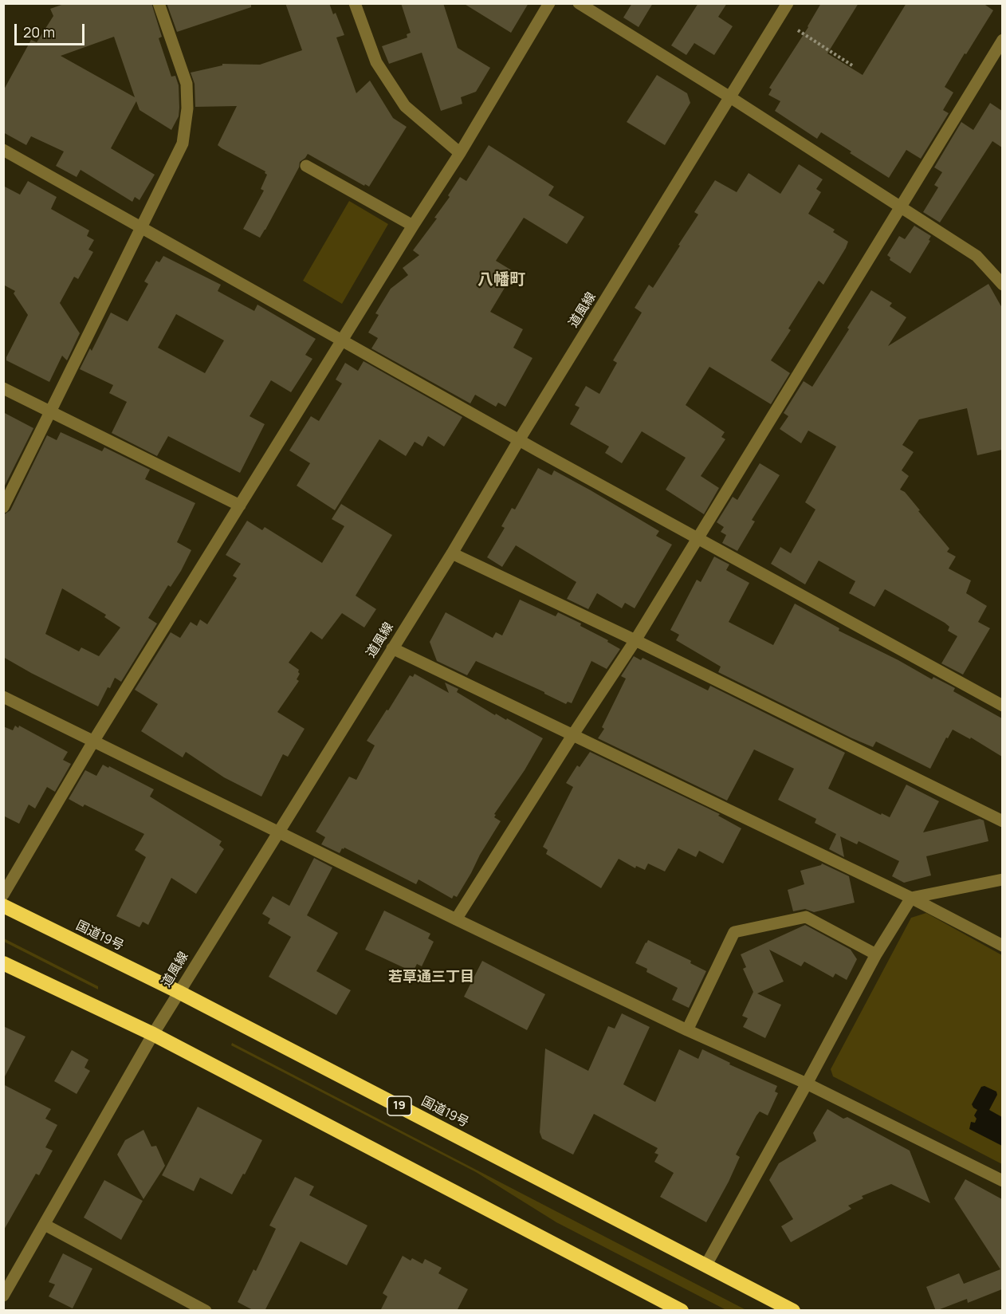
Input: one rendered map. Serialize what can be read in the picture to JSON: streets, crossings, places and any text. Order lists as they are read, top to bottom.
{
  "streets": {
    "highway": ["国道19号", "19"],
    "street": ["道風線"]
  },
  "crossings": [
    ["道風線", "国道19号"]
  ],
  "districts": ["八幡町", "若草通三丁目"],
  "scale_bar": "20 m"
}
